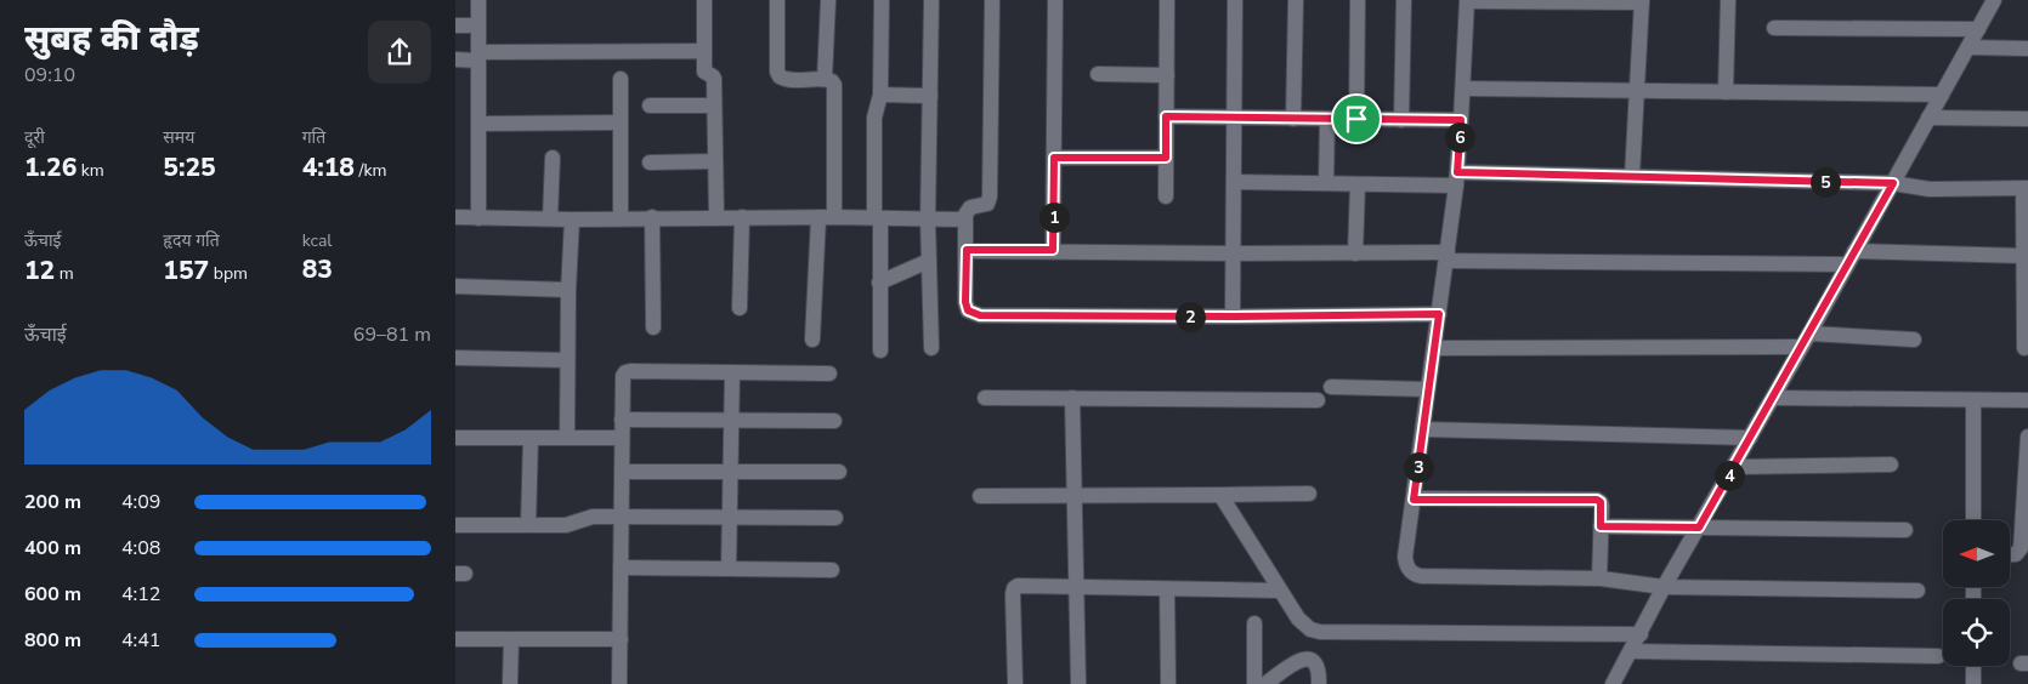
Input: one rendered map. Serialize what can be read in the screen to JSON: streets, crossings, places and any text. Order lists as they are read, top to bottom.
{
  "north": "left",
  "page": {
    "heading": ["सुबह की दौड़", "09:10"],
    "stats": [
      ["दूरी", "1.26 km"],
      ["समय", "5:25"],
      ["गति", "4:18 /km"],
      ["ऊँचाई", "12 m"],
      ["हृदय गति", "157 bpm"],
      ["kcal", "83"]
    ],
    "pins": [
      "6",
      "5",
      "1",
      "2",
      "3",
      "4"
    ],
    "chart": ["ऊँचाई", "69–81 m"],
    "list": [
      {
        "name": "200 m",
        "note": "4:09"
      },
      {
        "name": "400 m",
        "note": "4:08"
      },
      {
        "name": "600 m",
        "note": "4:12"
      },
      {
        "name": "800 m",
        "note": "4:41"
      }
    ]
  }
}
